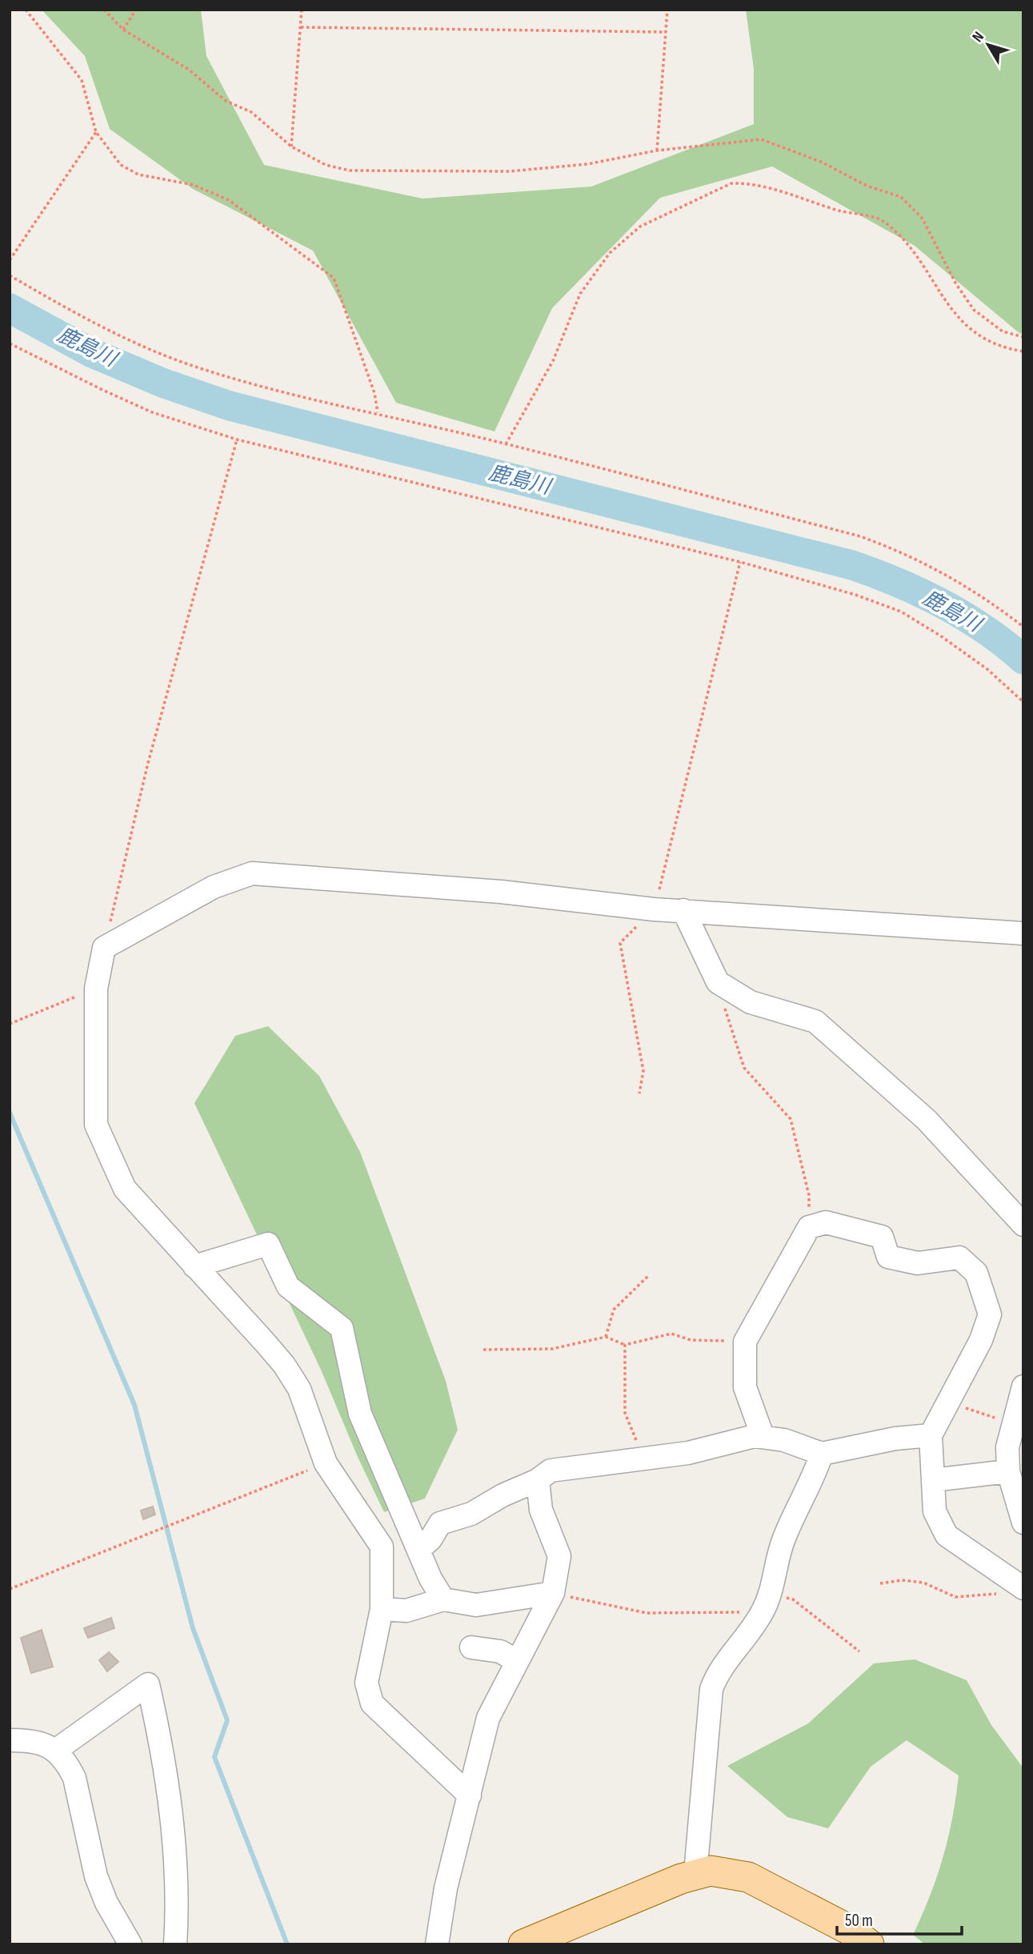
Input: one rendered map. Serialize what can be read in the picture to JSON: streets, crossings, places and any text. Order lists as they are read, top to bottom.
{
  "water": ["鹿島川"],
  "scale_bar": "50 m",
  "north": "top left"
}
